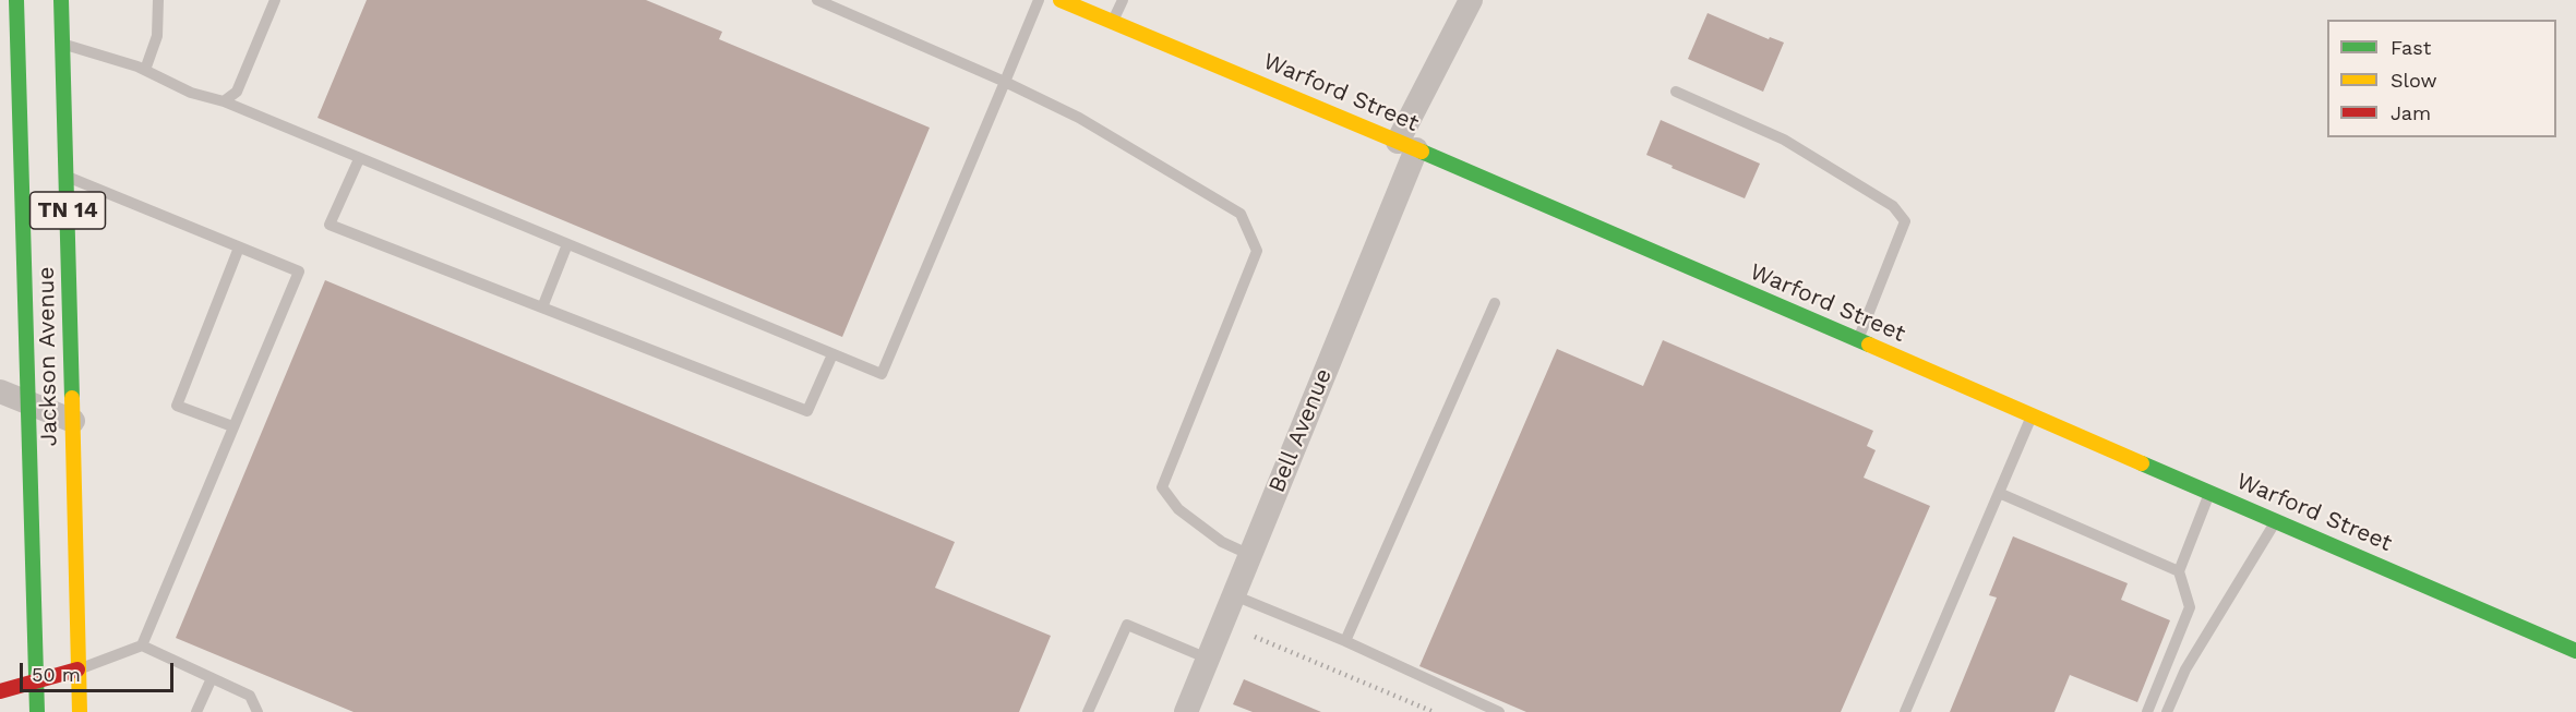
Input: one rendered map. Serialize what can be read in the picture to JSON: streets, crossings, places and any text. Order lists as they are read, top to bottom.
{
  "streets": {
    "main road": ["Warford Street", "TN 14", "Jackson Avenue"],
    "street": ["Bell Avenue"]
  },
  "crossings": [
    ["Warford Street", "Bell Avenue"]
  ],
  "legend": ["Fast", "Slow", "Jam"],
  "scale_bar": "50 m"
}
